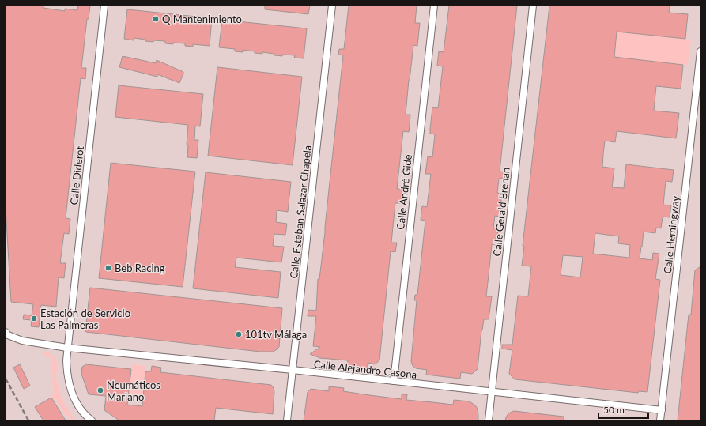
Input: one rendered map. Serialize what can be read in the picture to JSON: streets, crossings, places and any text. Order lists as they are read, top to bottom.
{
  "streets": {
    "street": [
      "Calle Diderot",
      "Calle André Gide",
      "Calle Esteban Salazar Chapela",
      "Calle Gerald Brenan",
      "Calle Hemingway",
      "Calle Alejandro Casona"
    ]
  },
  "crossings": [
    ["Calle Diderot", "Calle Alejandro Casona"],
    ["Calle André Gide", "Calle Alejandro Casona"],
    ["Calle Esteban Salazar Chapela", "Calle Alejandro Casona"],
    ["Calle Gerald Brenan", "Calle Alejandro Casona"],
    ["Calle Hemingway", "Calle Alejandro Casona"]
  ],
  "places": [
    "Q Mantenimiento",
    "Beb Racing",
    "Estación de Servicio Las Palmeras",
    "101tv Málaga",
    "Neumáticos Mariano"
  ],
  "scale_bar": "50 m"
}
